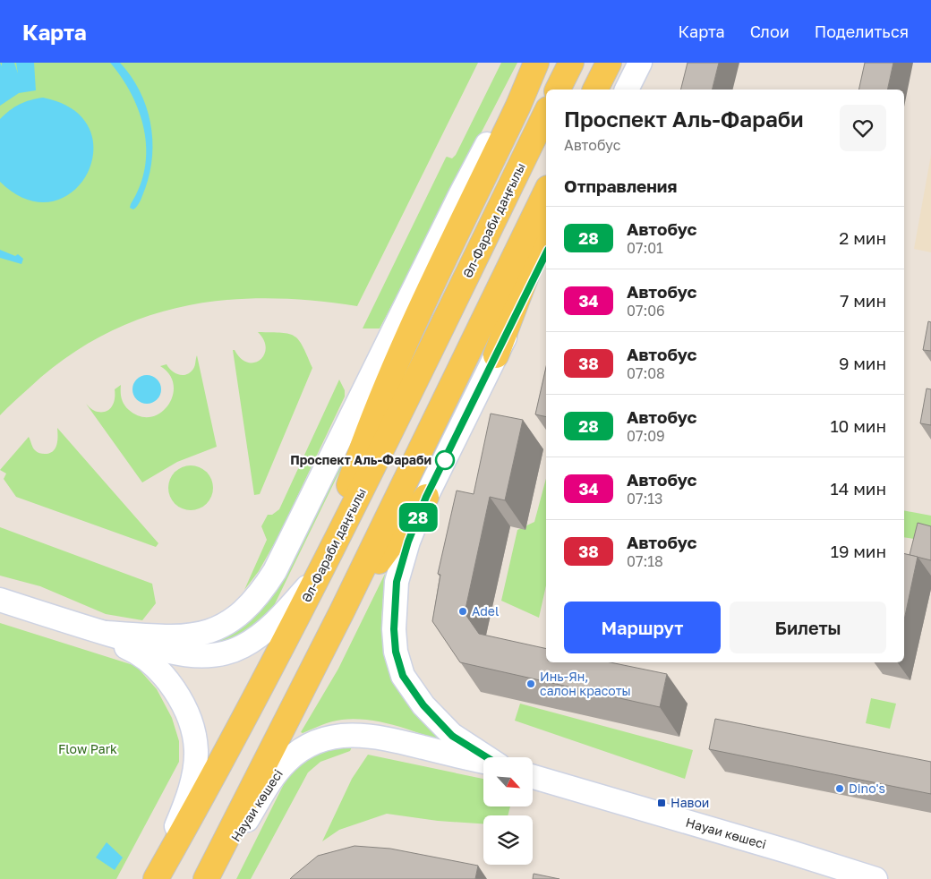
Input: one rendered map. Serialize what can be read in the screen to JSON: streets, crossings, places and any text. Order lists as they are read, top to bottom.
{
  "streets": {
    "main road": ["Әл-Фараби даңғылы"],
    "street": ["Науаи көшесі"]
  },
  "parks": ["Flow Park"],
  "places": {
    "other": [
      "Проспект Аль-Фараби",
      "Adel",
      "Инь-Ян, салон красоты",
      "Dino's"
    ],
    "transit": ["Навои"]
  },
  "lines": ["bus line 28"],
  "north": "bottom right",
  "page": {
    "header": "Карта",
    "nav": ["Карта", "Слои", "Поделиться"],
    "on_map": "28",
    "heading": [
      ["Проспект Аль-Фараби", "Автобус"],
      "Отправления"
    ],
    "list": [
      {
        "mark": "28",
        "name": "Автобус",
        "note": "07:01",
        "value": "2 мин"
      },
      {
        "mark": "34",
        "name": "Автобус",
        "note": "07:06",
        "value": "7 мин"
      },
      {
        "mark": "38",
        "name": "Автобус",
        "note": "07:08",
        "value": "9 мин"
      },
      {
        "mark": "28",
        "name": "Автобус",
        "note": "07:09",
        "value": "10 мин"
      },
      {
        "mark": "34",
        "name": "Автобус",
        "note": "07:13",
        "value": "14 мин"
      },
      {
        "mark": "38",
        "name": "Автобус",
        "note": "07:18",
        "value": "19 мин"
      }
    ],
    "buttons": ["Маршрут", "Билеты"]
  }
}
